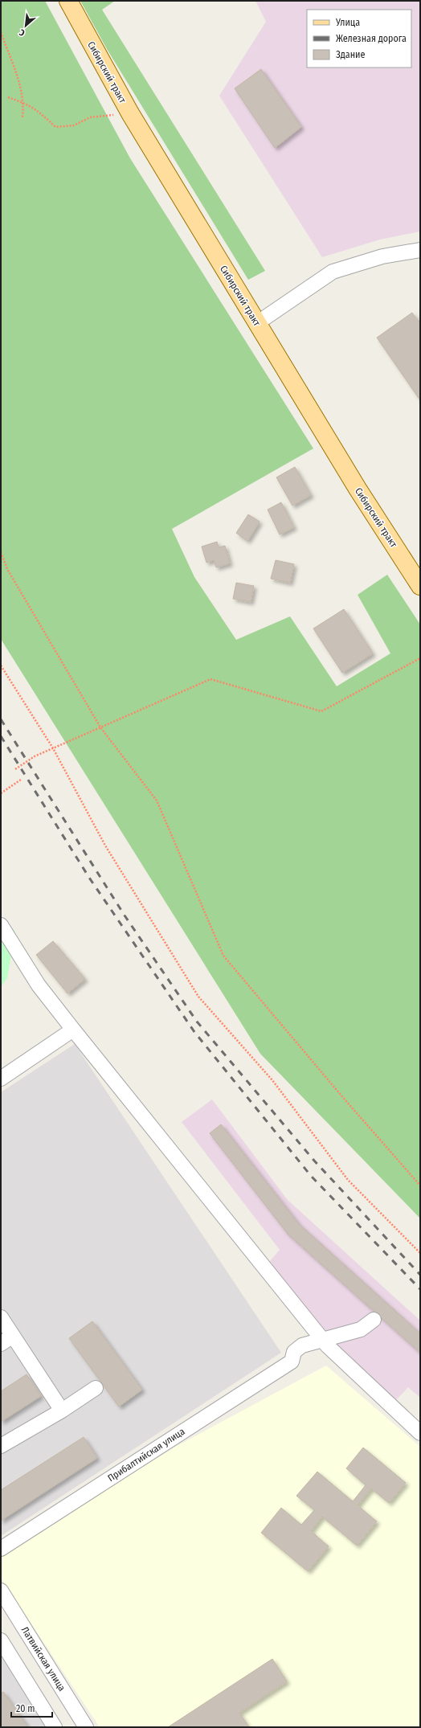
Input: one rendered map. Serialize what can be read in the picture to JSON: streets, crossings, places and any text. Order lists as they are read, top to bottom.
{
  "streets": {
    "main road": ["Сибирский тракт"],
    "street": ["Прибалтийская улица", "Латвийская улица"]
  },
  "legend": ["Улица", "Железная дорога", "Здание"],
  "scale_bar": "20 m",
  "north": "bottom left"
}
